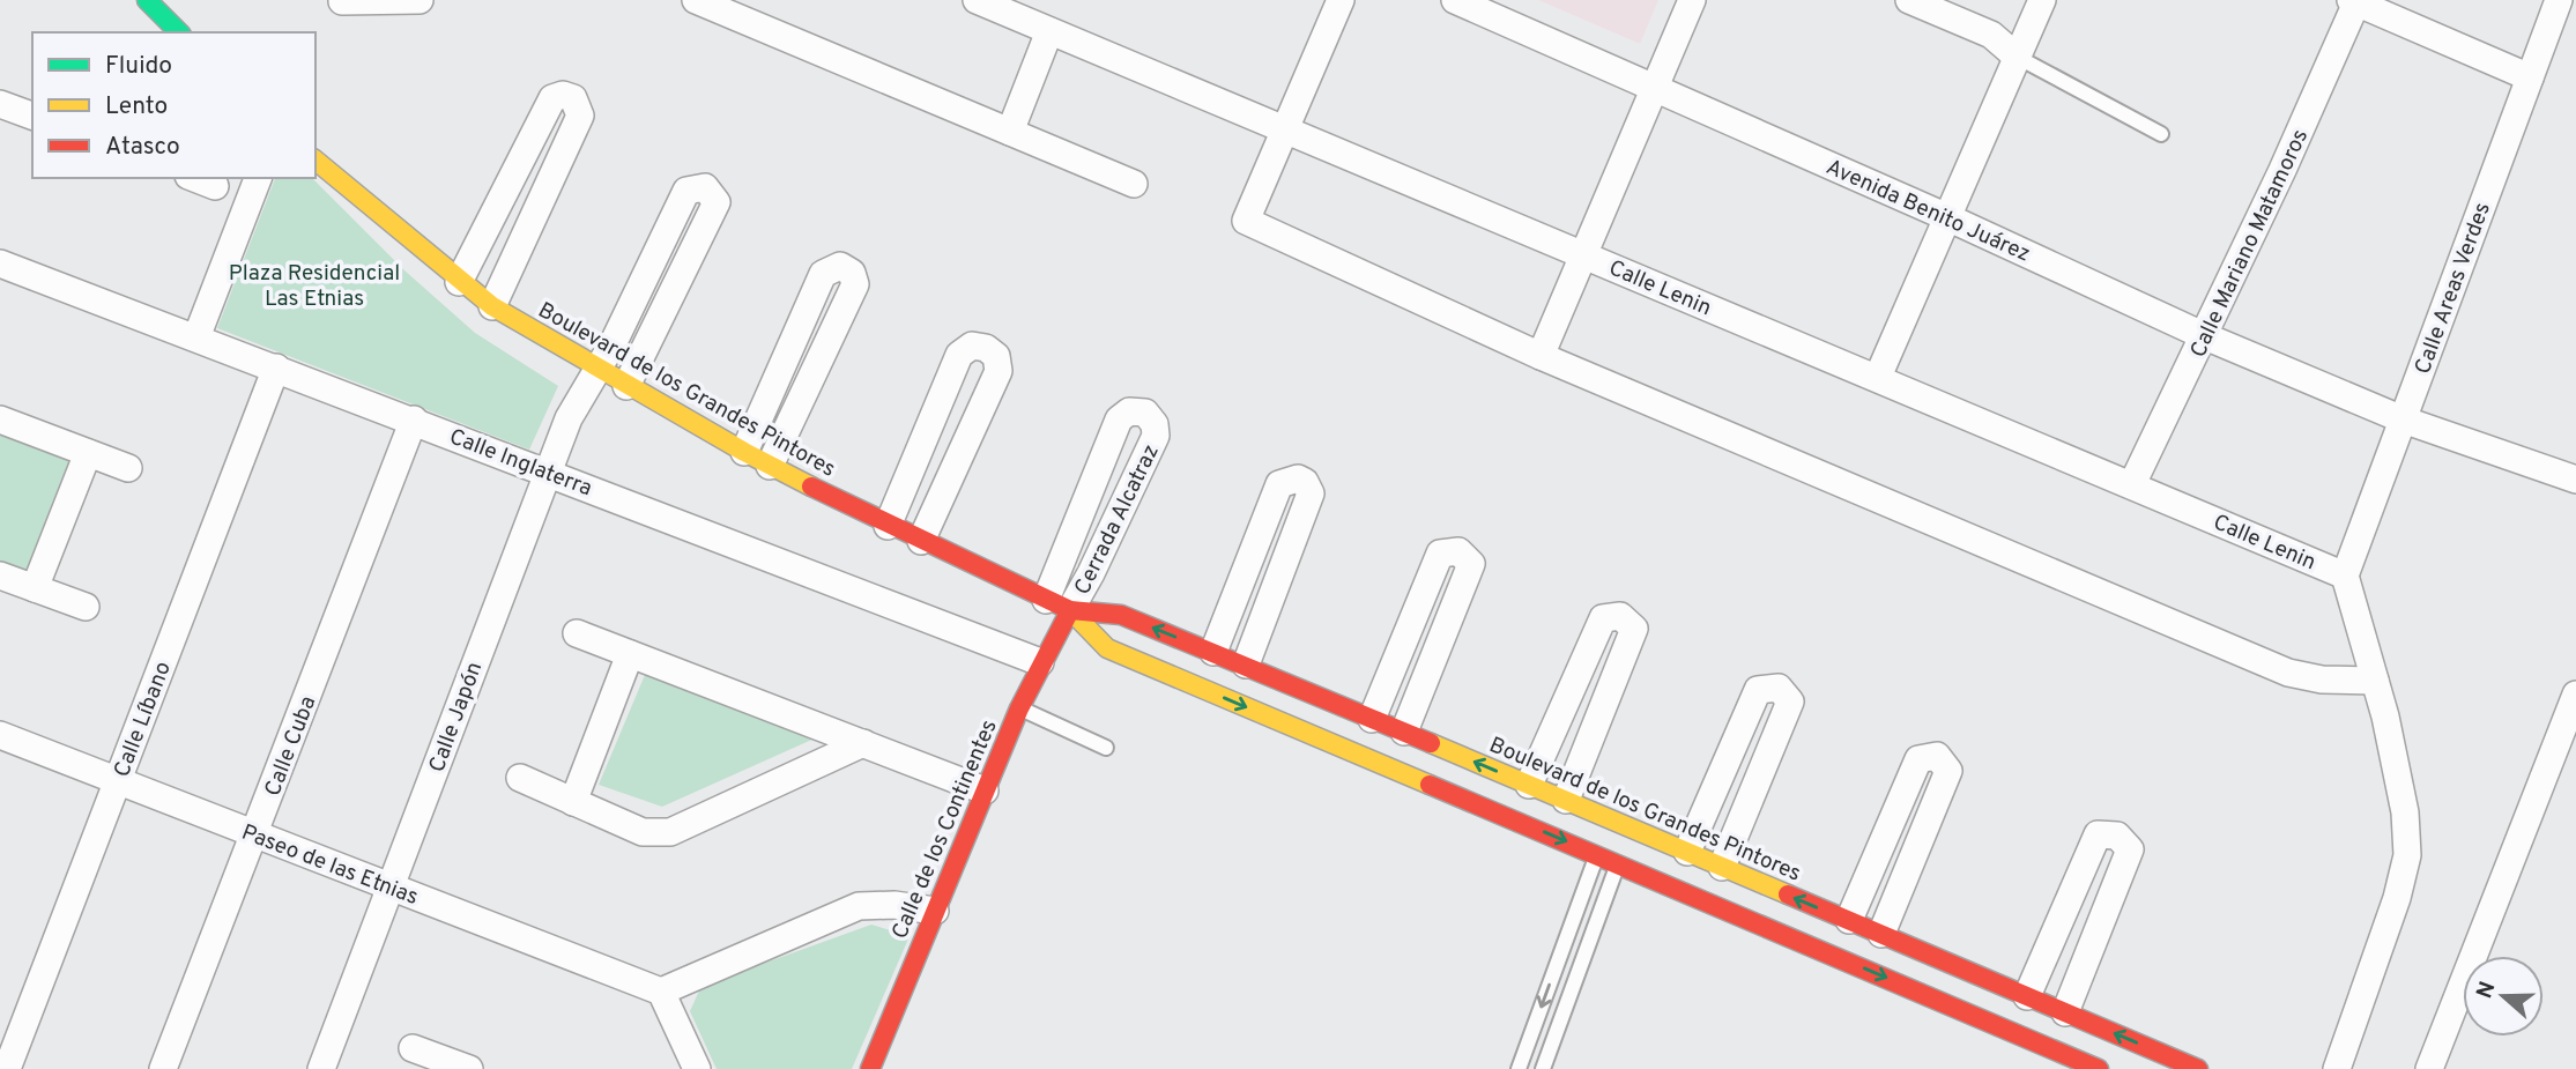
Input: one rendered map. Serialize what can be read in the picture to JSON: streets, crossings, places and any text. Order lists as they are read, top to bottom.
{
  "streets": {
    "street": [
      "Avenida Benito Juárez",
      "Calle Mariano Matamoros",
      "Calle Lenin",
      "Calle Areas Verdes",
      "Boulevard de los Grandes Pintores",
      "Calle Inglaterra",
      "Cerrada Alcatraz",
      "Calle Japón",
      "Calle Líbano",
      "Calle Cuba",
      "Calle de los Continentes",
      "Paseo de las Etnias"
    ]
  },
  "crossings": [
    ["Avenida Benito Juárez", "Calle Mariano Matamoros"],
    ["Avenida Benito Juárez", "Calle Areas Verdes"],
    ["Calle Mariano Matamoros", "Calle Lenin"],
    ["Calle Lenin", "Calle Areas Verdes"],
    ["Boulevard de los Grandes Pintores", "Cerrada Alcatraz"],
    ["Boulevard de los Grandes Pintores", "Calle Japón"],
    ["Boulevard de los Grandes Pintores", "Calle de los Continentes"],
    ["Calle Inglaterra", "Calle Japón"],
    ["Calle Inglaterra", "Calle Líbano"],
    ["Calle Inglaterra", "Calle Cuba"],
    ["Calle Inglaterra", "Calle de los Continentes"],
    ["Cerrada Alcatraz", "Calle de los Continentes"],
    ["Calle Japón", "Paseo de las Etnias"],
    ["Calle Líbano", "Paseo de las Etnias"],
    ["Calle Cuba", "Paseo de las Etnias"]
  ],
  "parks": ["Plaza Residencial Las Etnias"],
  "legend": ["Fluido", "Lento", "Atasco"],
  "north": "left"
}
